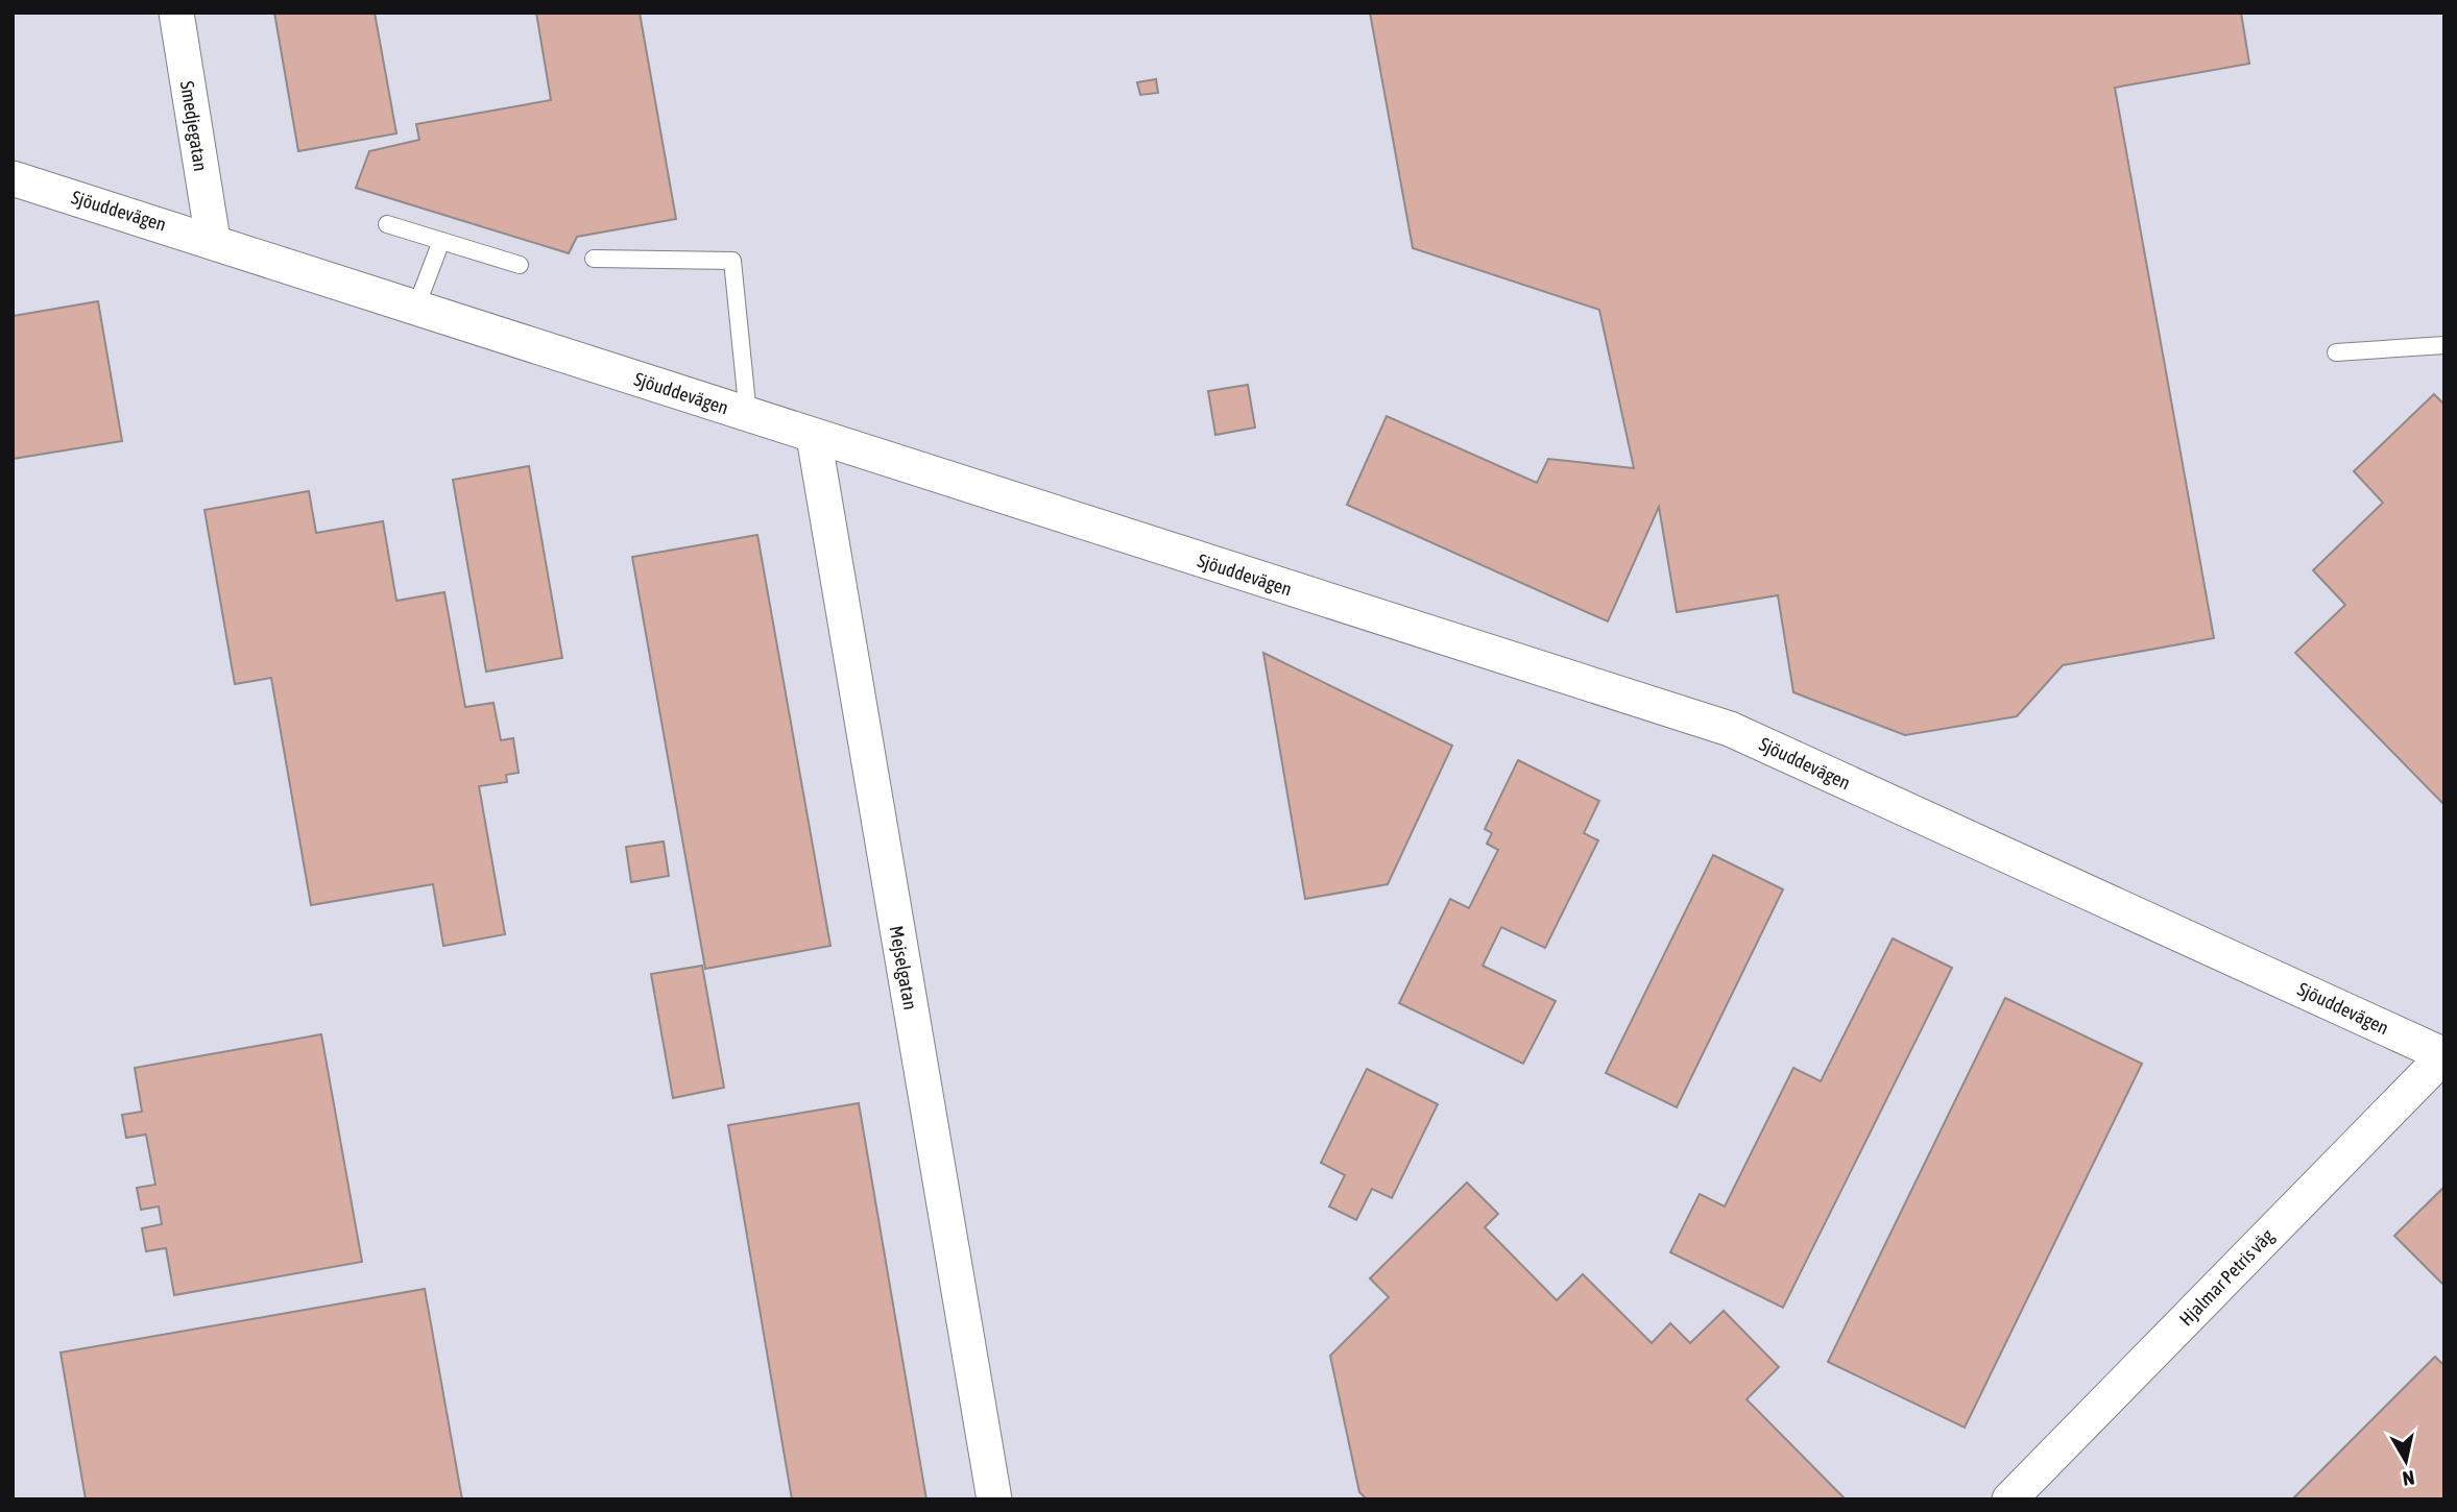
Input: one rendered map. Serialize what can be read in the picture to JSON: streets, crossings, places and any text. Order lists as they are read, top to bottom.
{
  "streets": {
    "street": [
      "Smedjegatan",
      "Sjöuddevägen",
      "Mejselgatan",
      "Hjalmar Petris väg"
    ]
  },
  "crossings": [
    ["Smedjegatan", "Sjöuddevägen"],
    ["Sjöuddevägen", "Mejselgatan"],
    ["Sjöuddevägen", "Hjalmar Petris väg"]
  ],
  "north": "bottom"
}
